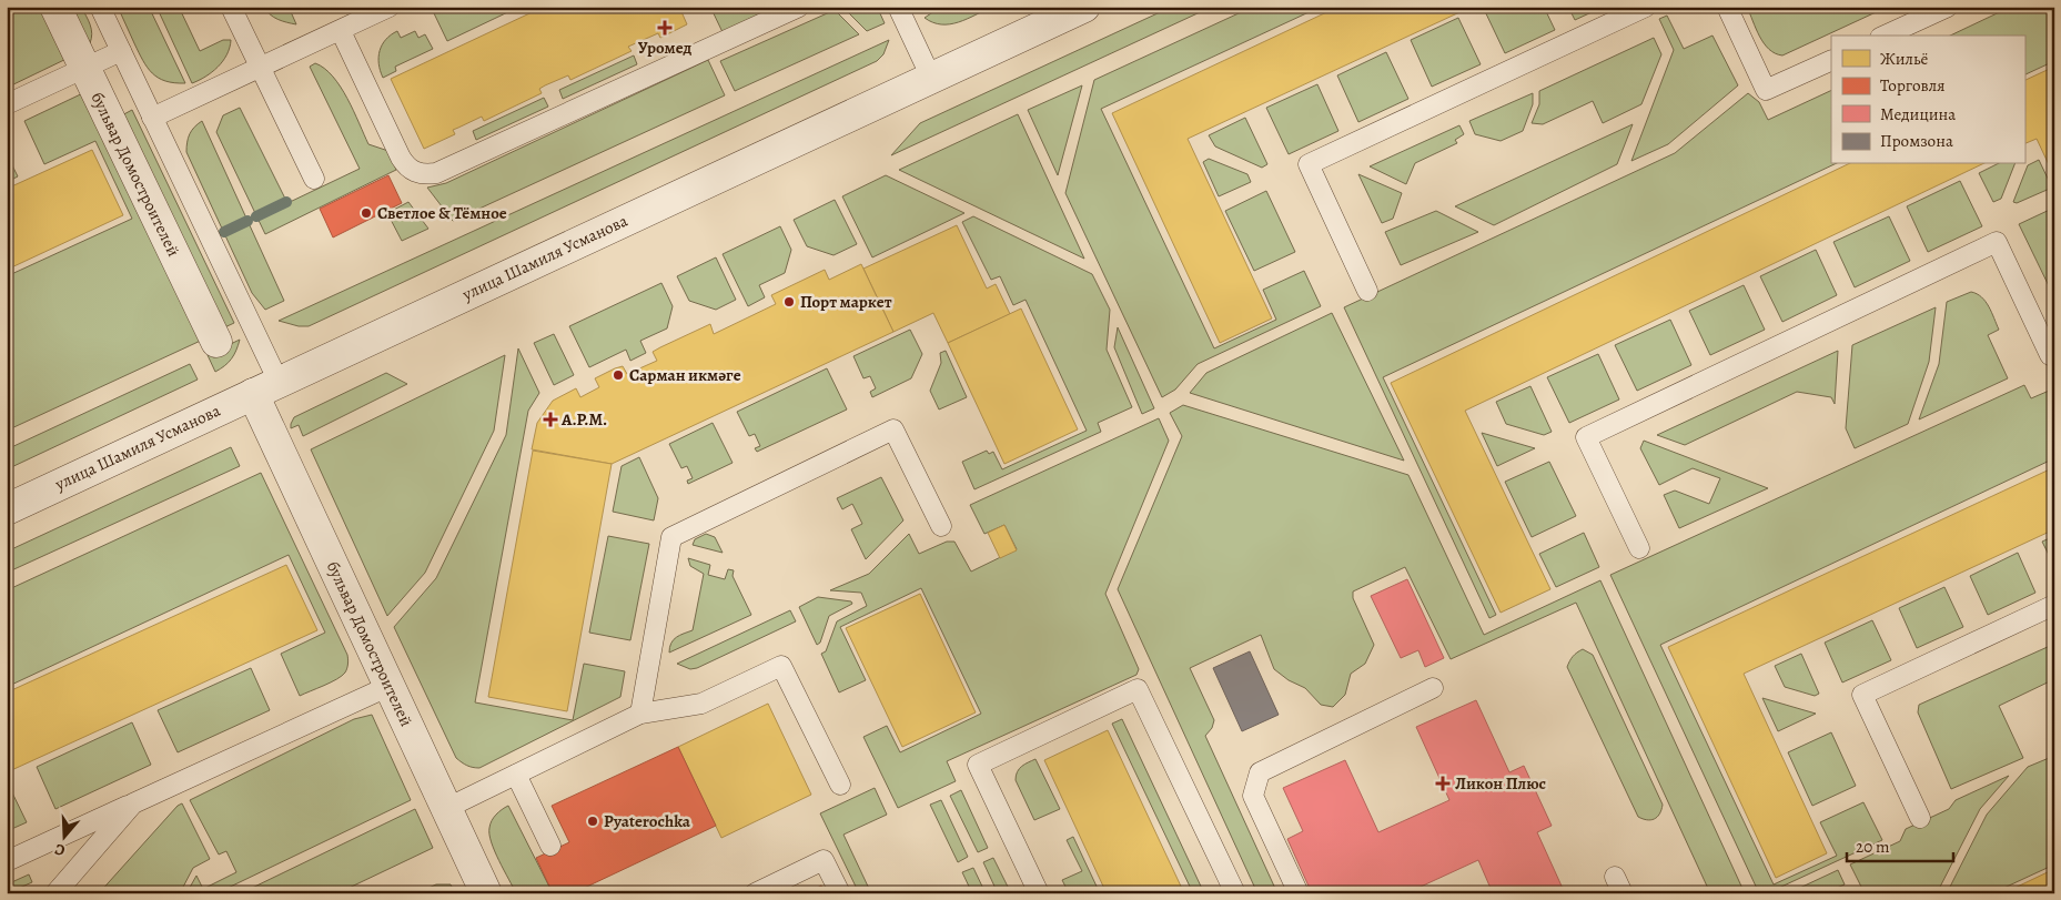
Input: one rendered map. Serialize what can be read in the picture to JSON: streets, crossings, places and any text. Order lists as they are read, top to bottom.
{
  "streets": {
    "street": ["бульвар Домостроителей", "улица Шамиля Усманова"]
  },
  "crossings": [
    ["бульвар Домостроителей", "улица Шамиля Усманова"]
  ],
  "places": {
    "health": ["Уромед", "А.Р.М.", "Ликон Плюс"],
    "other": [
      "Светлое & Тёмное",
      "Порт маркет",
      "Сарман икмәге",
      "Pyaterochka"
    ]
  },
  "legend": [
    "Жильё",
    "Торговля",
    "Медицина",
    "Промзона"
  ],
  "scale_bar": "20 m",
  "north": "bottom"
}
